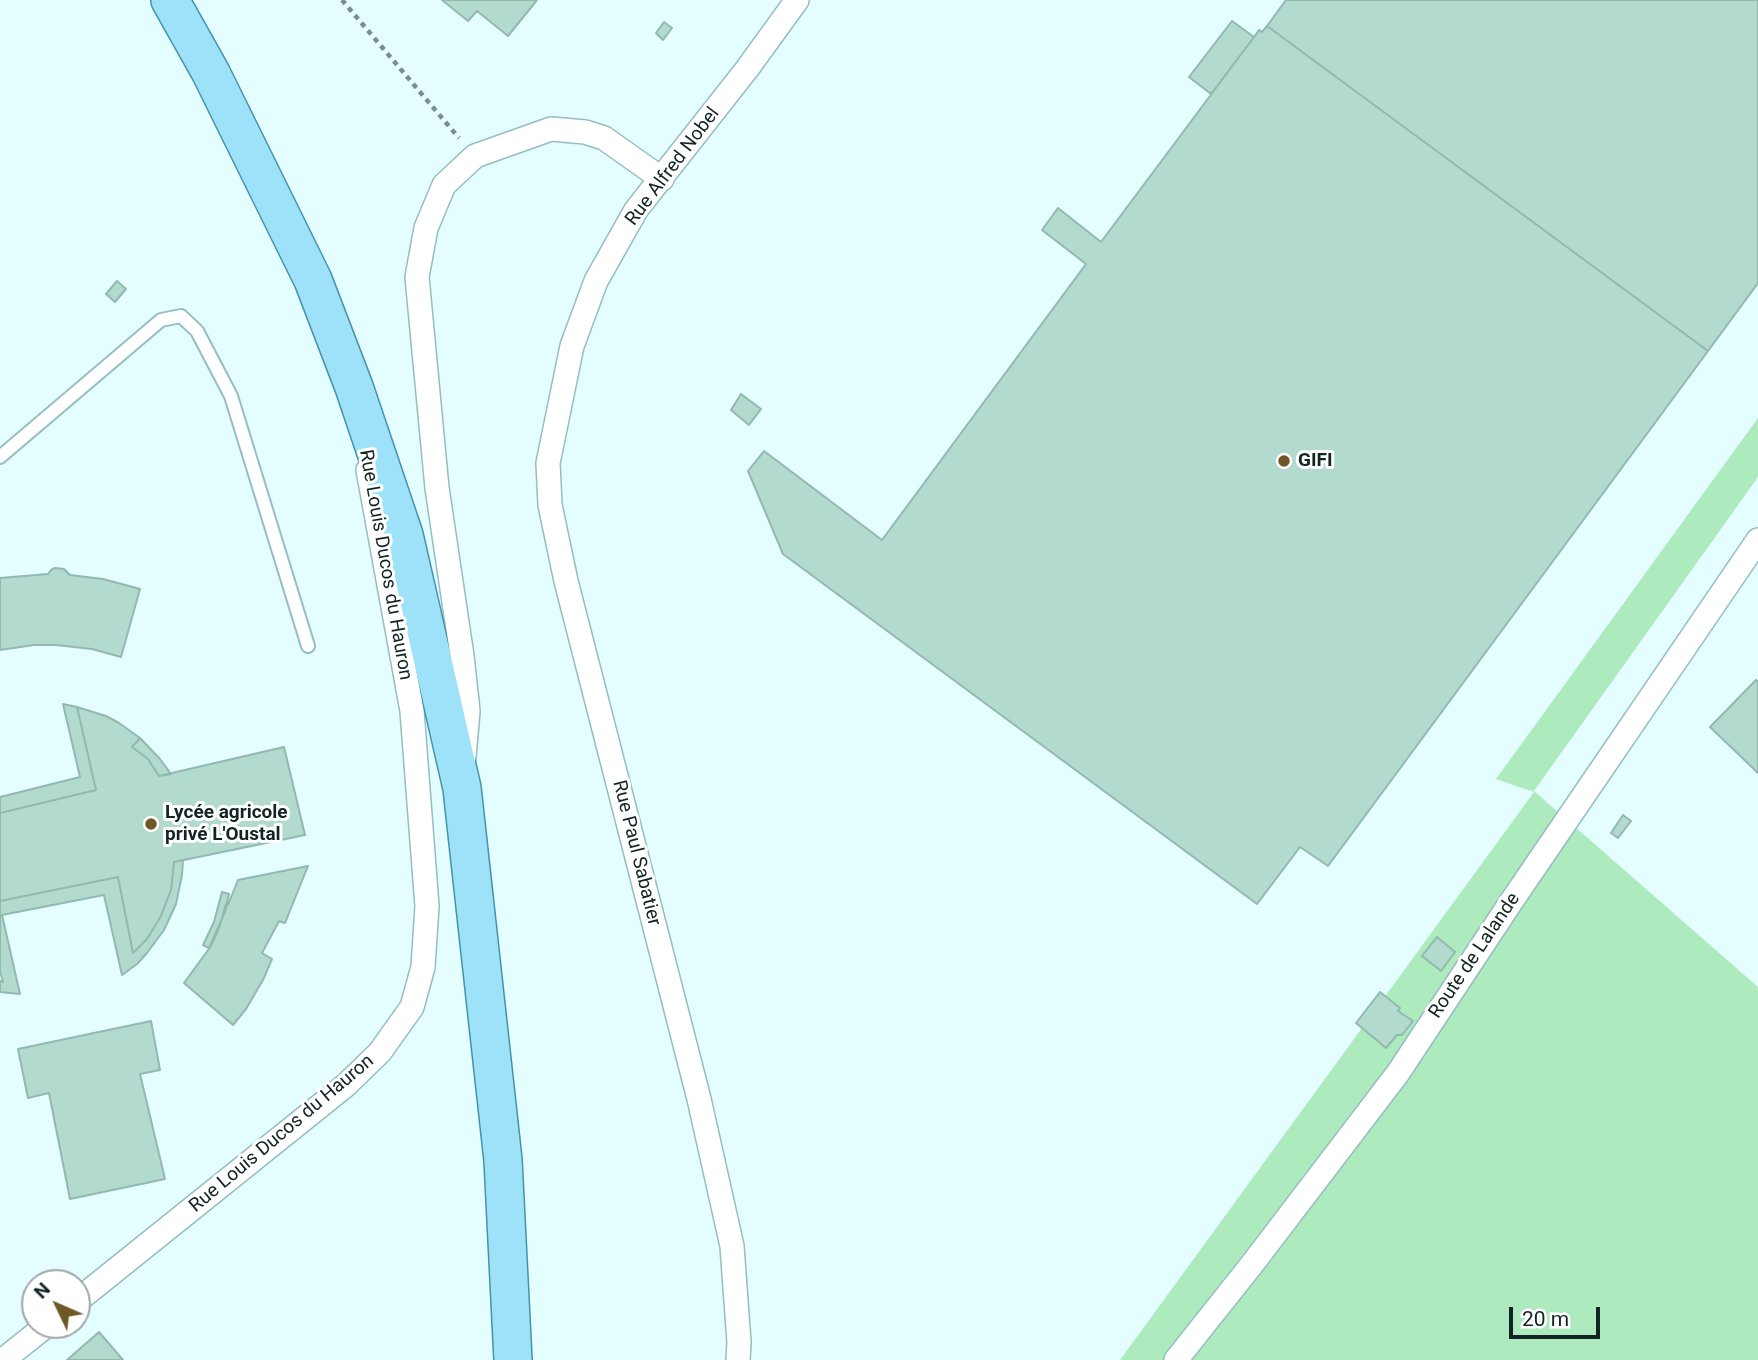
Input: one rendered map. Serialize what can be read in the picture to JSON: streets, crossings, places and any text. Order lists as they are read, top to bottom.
{
  "streets": {
    "street": [
      "Rue Alfred Nobel",
      "Rue Louis Ducos du Hauron",
      "Rue Paul Sabatier",
      "Route de Lalande"
    ]
  },
  "crossings": [
    ["Rue Alfred Nobel", "Rue Paul Sabatier"]
  ],
  "places": ["GIFI", "Lycée agricole privé L'Oustal"],
  "scale_bar": "20 m",
  "north": "top left"
}
